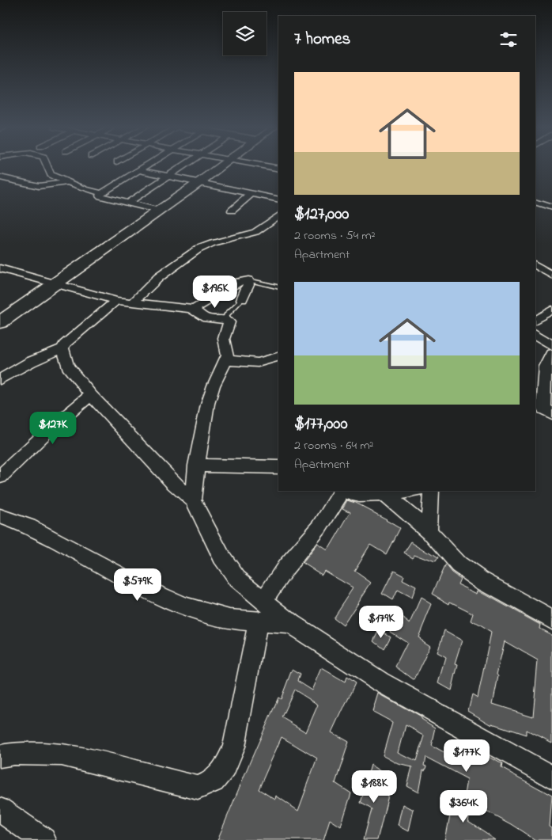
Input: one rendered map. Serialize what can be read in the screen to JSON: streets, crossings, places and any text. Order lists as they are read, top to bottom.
{
  "page": {
    "heading": "7 homes",
    "list": [
      {
        "name": "$127,000",
        "note": "2 rooms · 54 m² · Apartment"
      },
      {
        "name": "$177,000",
        "note": "2 rooms · 64 m² · Apartment"
      }
    ],
    "price": [
      "$196K",
      "$127K",
      "$579K",
      "$179K",
      "$177K",
      "$188K",
      "$364K"
    ]
  }
}
